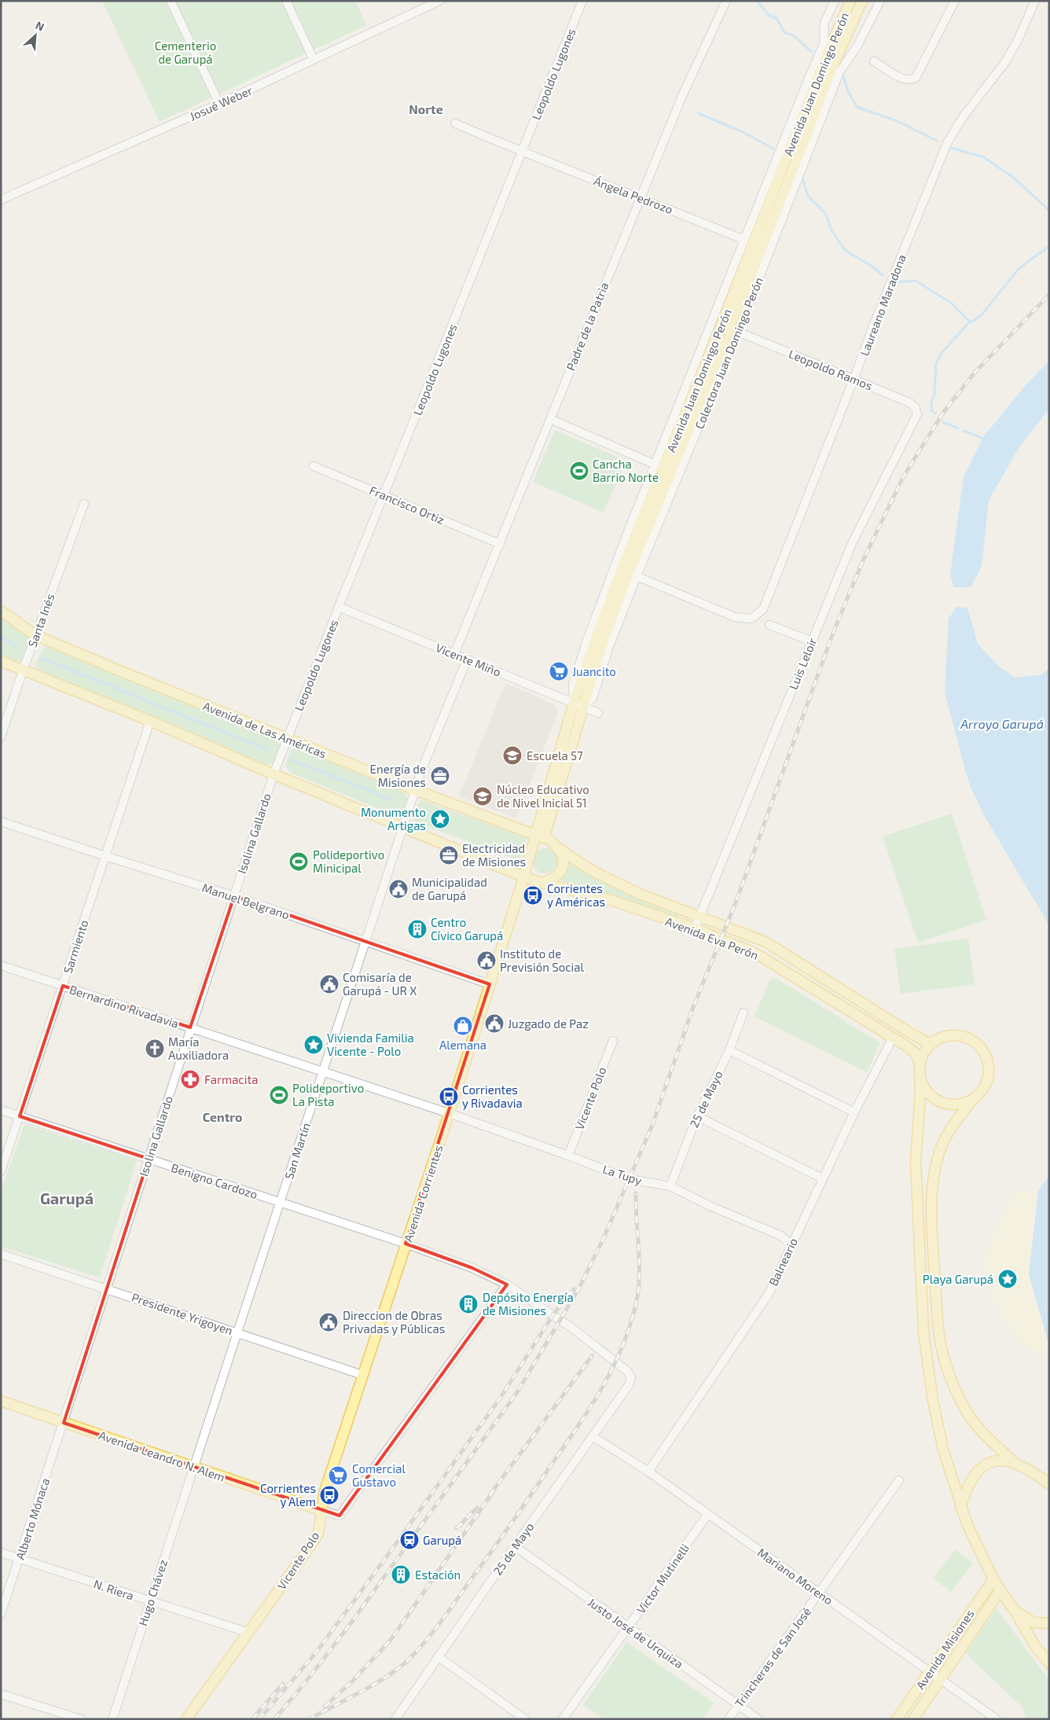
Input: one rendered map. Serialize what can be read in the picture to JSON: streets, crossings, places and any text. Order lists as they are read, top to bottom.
{
  "streets": {
    "main road": [
      "Avenida Juan Domingo Perón",
      "Avenida de Las Américas",
      "Avenida Eva Perón",
      "Vicente Polo",
      "Avenida Corrientes",
      "Avenida Leandro N. Alem",
      "Avenida Misiones"
    ],
    "street": [
      "Leopoldo Lugones",
      "Josué Weber",
      "Ángela Pedrozo",
      "Laureano Maradona",
      "Padre de la Patria",
      "Colectora Juan Domingo Perón",
      "Leopoldo Ramos",
      "Francisco Ortiz",
      "Santa Inés",
      "Vicente Miño",
      "Luis Leloir",
      "Isolina Gallardo",
      "Manuel Belgrano",
      "Sarmiento",
      "Bernardino Rivadavia",
      "25 de Mayo",
      "San Martín",
      "La Tupy",
      "Benigno Cardozo",
      "Balneario",
      "Presidente Yrigoyen",
      "Alberto Mónaca",
      "Mariano Moreno",
      "Victor Mutinelli",
      "N. Riera",
      "Hugo Chávez",
      "Justo José de Urquiza",
      "Trincheras de San José"
    ]
  },
  "crossings": [
    ["Leopoldo Lugones", "Ángela Pedrozo"],
    ["Leopoldo Lugones", "Francisco Ortiz"],
    ["Leopoldo Lugones", "Vicente Miño"],
    ["Leopoldo Lugones", "Avenida de Las Américas"],
    ["Leopoldo Lugones", "Isolina Gallardo"],
    ["Avenida Juan Domingo Perón", "Colectora Juan Domingo Perón"],
    ["Avenida Juan Domingo Perón", "Vicente Miño"],
    ["Avenida Juan Domingo Perón", "Avenida de Las Américas"],
    ["Avenida Juan Domingo Perón", "Avenida Eva Perón"],
    ["Avenida Juan Domingo Perón", "Avenida Corrientes"],
    ["Ángela Pedrozo", "Padre de la Patria"],
    ["Laureano Maradona", "Colectora Juan Domingo Perón"],
    ["Laureano Maradona", "Leopoldo Ramos"],
    ["Padre de la Patria", "Francisco Ortiz"],
    ["Padre de la Patria", "Vicente Miño"],
    ["Colectora Juan Domingo Perón", "Leopoldo Ramos"],
    ["Colectora Juan Domingo Perón", "Vicente Miño"],
    ["Leopoldo Ramos", "Luis Leloir"],
    ["Santa Inés", "Avenida de Las Américas"],
    ["Luis Leloir", "Avenida Eva Perón"],
    ["Avenida de Las Américas", "Isolina Gallardo"],
    ["Avenida de Las Américas", "Avenida Eva Perón"],
    ["Avenida de Las Américas", "San Martín"],
    ["Isolina Gallardo", "Manuel Belgrano"],
    ["Isolina Gallardo", "Bernardino Rivadavia"],
    ["Isolina Gallardo", "Benigno Cardozo"],
    ["Isolina Gallardo", "Presidente Yrigoyen"],
    ["Isolina Gallardo", "Avenida Leandro N. Alem"],
    ["Isolina Gallardo", "Alberto Mónaca"],
    ["Manuel Belgrano", "Sarmiento"],
    ["Manuel Belgrano", "San Martín"],
    ["Manuel Belgrano", "Avenida Corrientes"],
    ["Avenida Eva Perón", "Avenida Corrientes"],
    ["Avenida Eva Perón", "Balneario"],
    ["Sarmiento", "Bernardino Rivadavia"],
    ["Sarmiento", "Benigno Cardozo"],
    ["Bernardino Rivadavia", "San Martín"],
    ["Bernardino Rivadavia", "La Tupy"],
    ["Bernardino Rivadavia", "Avenida Corrientes"],
    ["Vicente Polo", "La Tupy"],
    ["Vicente Polo", "Avenida Corrientes"],
    ["Vicente Polo", "Avenida Leandro N. Alem"],
    ["Vicente Polo", "N. Riera"],
    ["25 de Mayo", "La Tupy"],
    ["25 de Mayo", "Mariano Moreno"],
    ["25 de Mayo", "Justo José de Urquiza"],
    ["San Martín", "Benigno Cardozo"],
    ["San Martín", "Presidente Yrigoyen"],
    ["San Martín", "Avenida Leandro N. Alem"],
    ["San Martín", "Hugo Chávez"],
    ["La Tupy", "Avenida Corrientes"],
    ["La Tupy", "Balneario"],
    ["Benigno Cardozo", "Avenida Corrientes"],
    ["Avenida Corrientes", "Presidente Yrigoyen"],
    ["Avenida Corrientes", "Avenida Leandro N. Alem"],
    ["Balneario", "Mariano Moreno"],
    ["Avenida Leandro N. Alem", "Alberto Mónaca"],
    ["Avenida Leandro N. Alem", "Hugo Chávez"],
    ["Alberto Mónaca", "N. Riera"],
    ["Mariano Moreno", "Victor Mutinelli"],
    ["Mariano Moreno", "Avenida Misiones"],
    ["Mariano Moreno", "Trincheras de San José"],
    ["Victor Mutinelli", "Justo José de Urquiza"],
    ["N. Riera", "Hugo Chávez"],
    ["Justo José de Urquiza", "Trincheras de San José"]
  ],
  "districts": ["Norte", "Centro", "Garupá"],
  "water": ["Arroyo Garupá"],
  "parks": ["Cementerio de Garupá"],
  "places": {
    "sports": ["Cancha Barrio Norte", "Polideportivo Minicipal", "Polideportivo La Pista"],
    "supermarket": ["Juancito", "Comercial Gustavo"],
    "school or university": ["Escuela 57", "Núcleo Educativo de Nivel Inicial 51"],
    "office": ["Energía de Misiones", "Electricidad de Misiones"],
    "place": ["Monumento Artigas", "Vivienda Familia Vicente - Polo", "Playa Garupá"],
    "public building": [
      "Municipalidad de Garupá",
      "Instituto de Previsión Social",
      "Comisaría de Garupá - UR X",
      "Juzgado de Paz",
      "Direccion de Obras Privadas y Públicas"
    ],
    "bus stop": ["Corrientes y Américas", "Corrientes y Rivadavia", "Corrientes y Alem"],
    "building": ["Centro Cívico Garupá", "Depósito Energía de Misiones", "Estación"],
    "shop": ["Alemana"],
    "church": ["María Auxiliadora"],
    "pharmacy": ["Farmacita"],
    "station": ["Garupá"]
  },
  "north": "top right"
}
